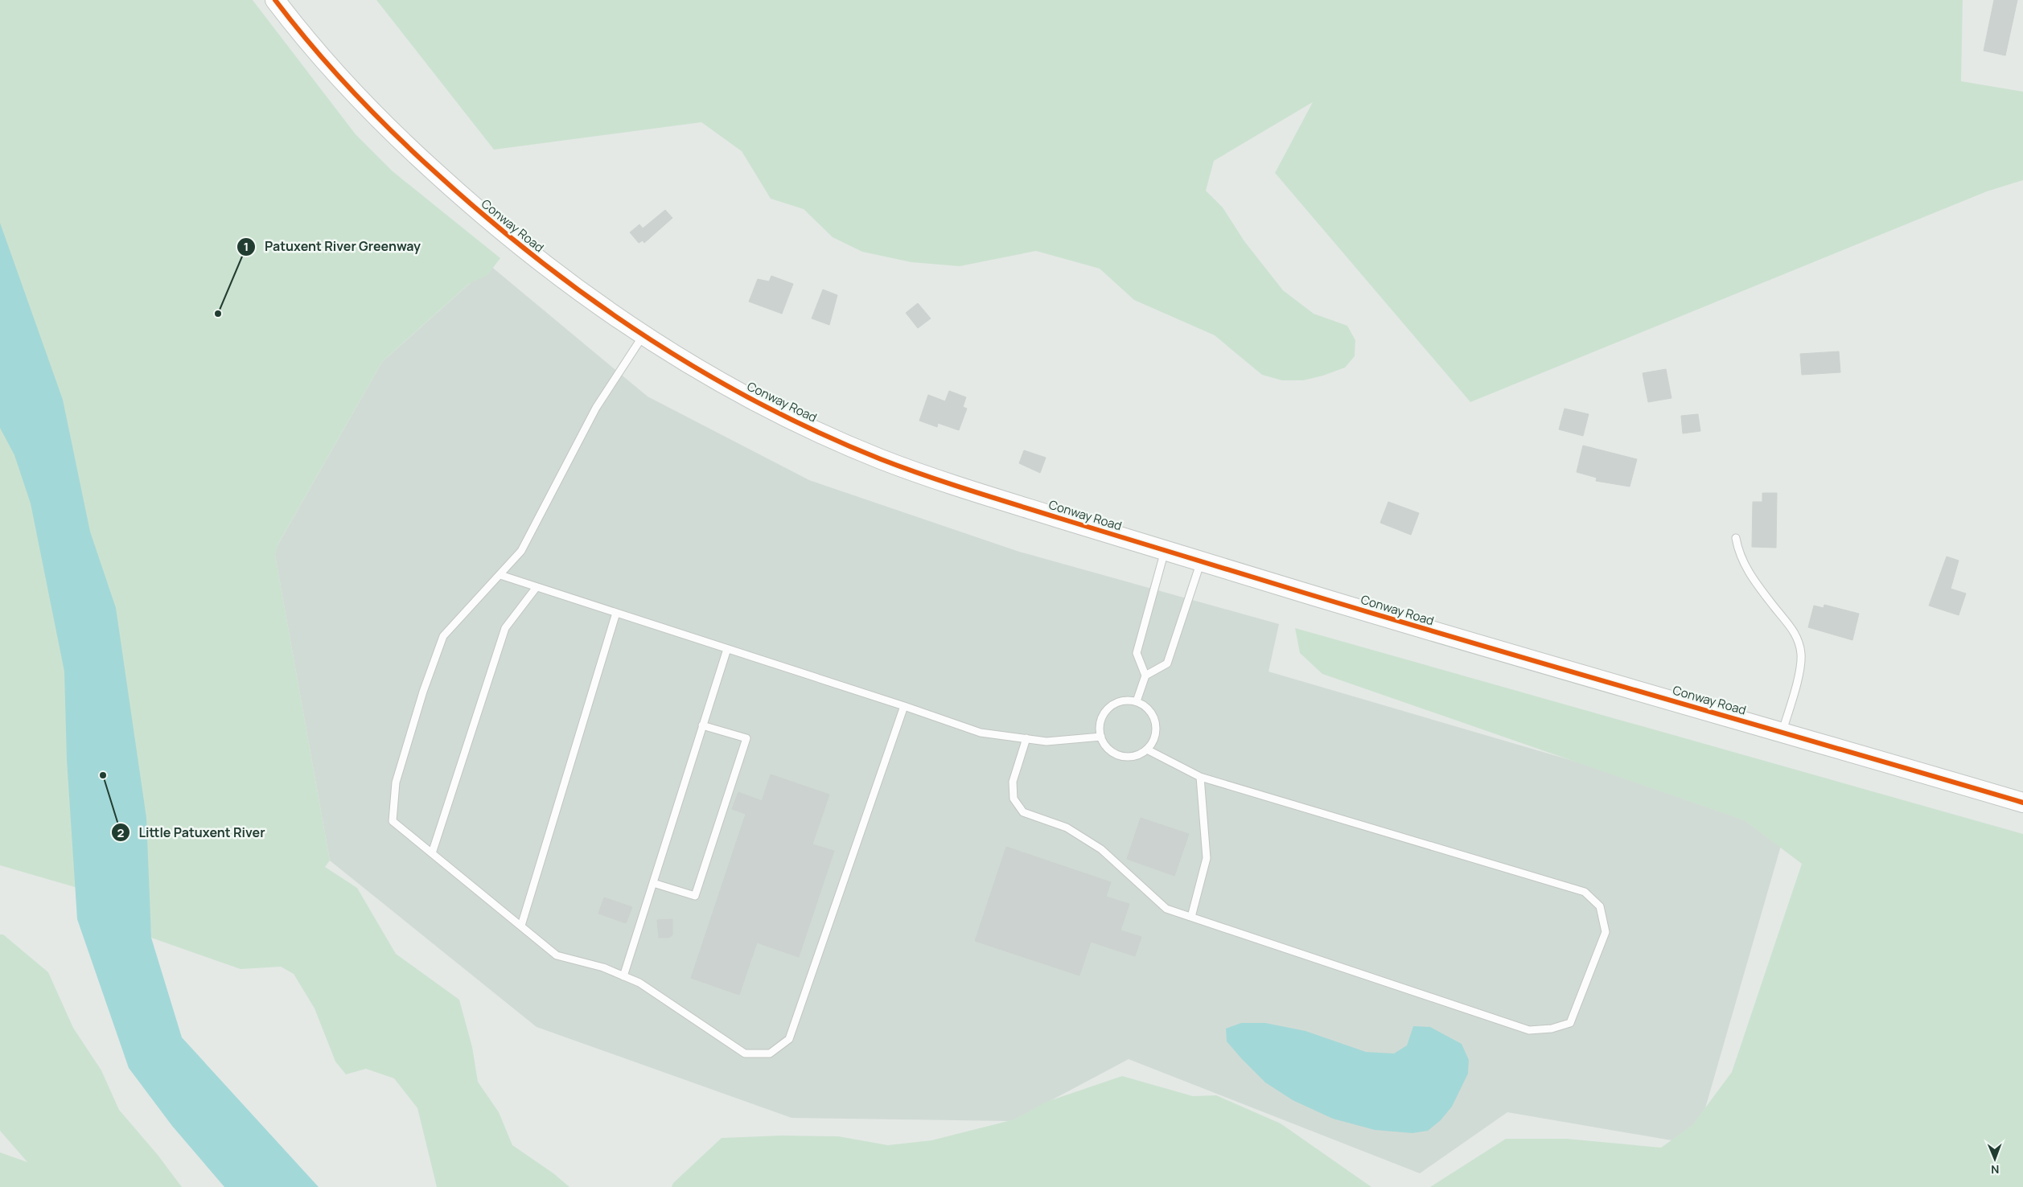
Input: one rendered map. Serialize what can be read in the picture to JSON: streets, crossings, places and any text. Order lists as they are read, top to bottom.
{
  "streets": {
    "street": ["Conway Road"]
  },
  "places": ["Patuxent River Greenway", "Little Patuxent River"],
  "north": "bottom"
}
